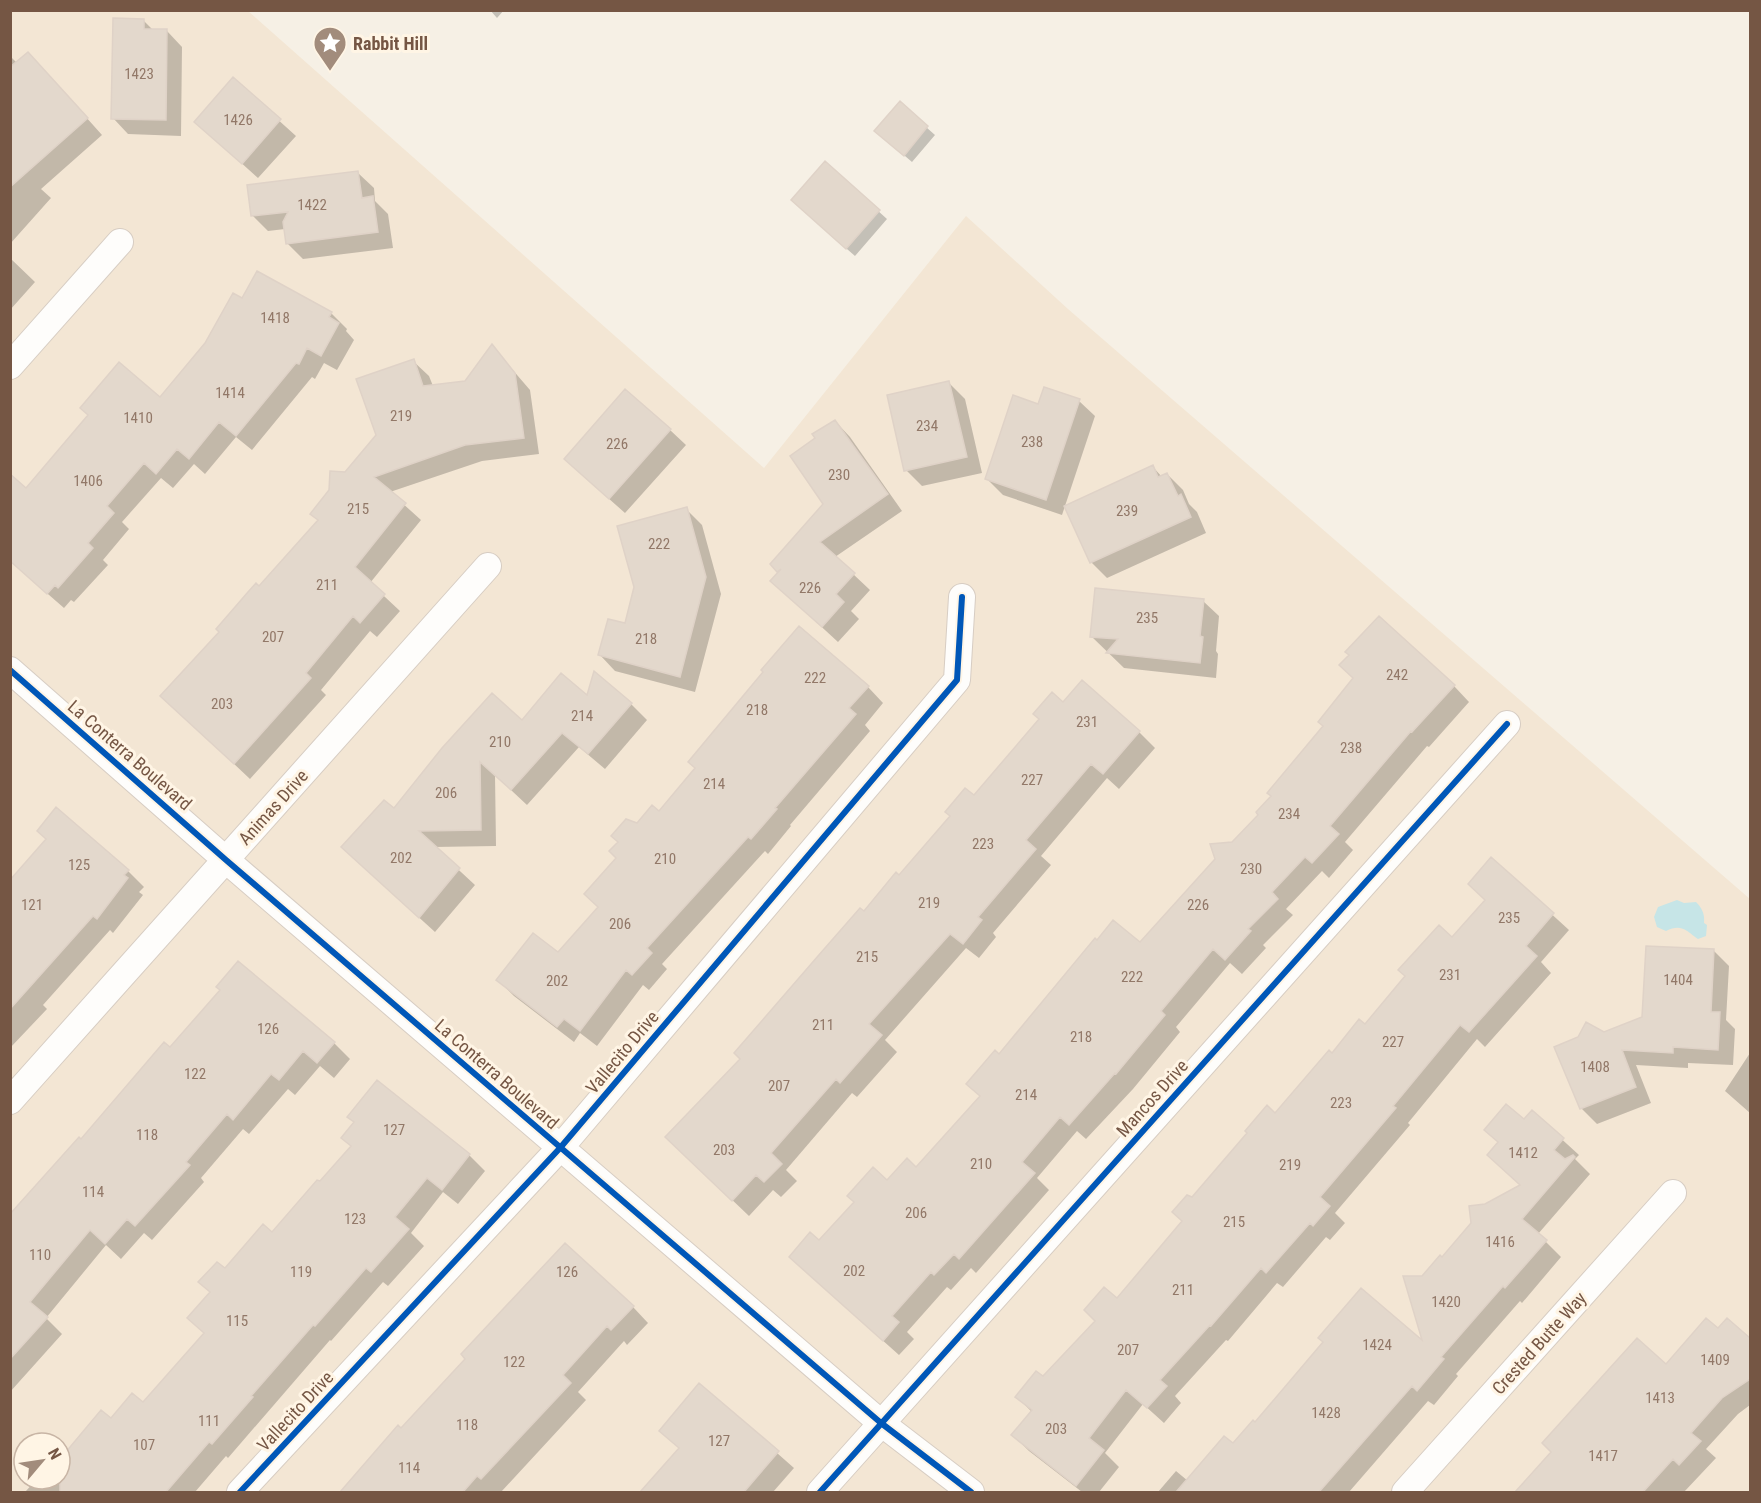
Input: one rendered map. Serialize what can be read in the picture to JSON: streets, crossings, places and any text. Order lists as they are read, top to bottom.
{
  "streets": {
    "street": [
      "La Conterra Boulevard",
      "Animas Drive",
      "Vallecito Drive",
      "Mancos Drive",
      "Crested Butte Way"
    ]
  },
  "crossings": [
    ["La Conterra Boulevard", "Animas Drive"],
    ["La Conterra Boulevard", "Vallecito Drive"],
    ["La Conterra Boulevard", "Mancos Drive"]
  ],
  "places": {
    "place": ["Rabbit Hill"]
  },
  "house_numbers": [
    "1423",
    "1426",
    "1422",
    "1418",
    "1414",
    "219",
    "1410",
    "234",
    "238",
    "226",
    "230",
    "1406",
    "215",
    "239",
    "222",
    "211",
    "226",
    "235",
    "207",
    "218",
    "242",
    "222",
    "203",
    "218",
    "214",
    "231",
    "210",
    "238",
    "227",
    "214",
    "206",
    "234",
    "223",
    "202",
    "210",
    "125",
    "230",
    "219",
    "121",
    "226",
    "235",
    "206",
    "215",
    "231",
    "222",
    "1404",
    "202",
    "211",
    "126",
    "218",
    "227",
    "1408",
    "122",
    "207",
    "214",
    "223",
    "127",
    "118",
    "203",
    "1412",
    "210",
    "219",
    "114",
    "206",
    "123",
    "215",
    "1416",
    "110",
    "202",
    "119",
    "126",
    "211",
    "1420",
    "115",
    "1424",
    "207",
    "1409",
    "122",
    "1413",
    "1428",
    "111",
    "118",
    "203",
    "127",
    "107",
    "1417",
    "114"
  ],
  "north": "top right"
}
